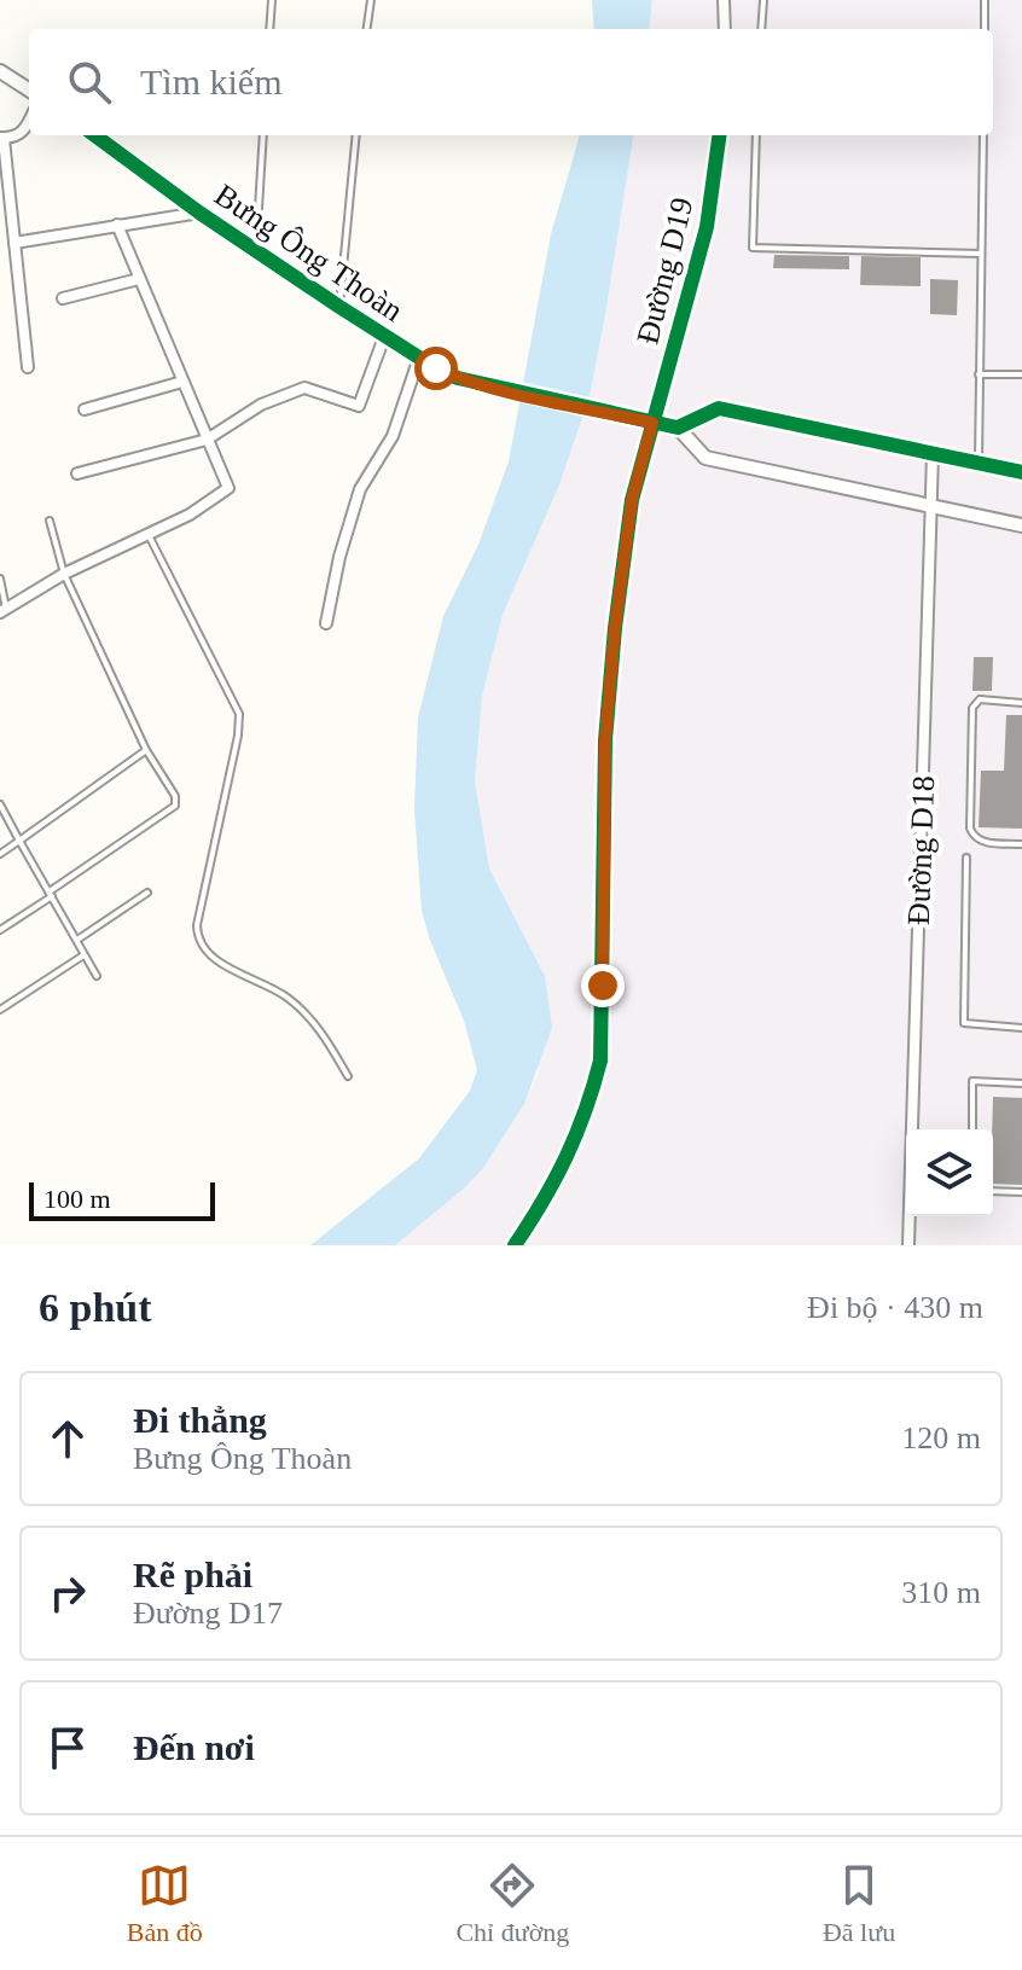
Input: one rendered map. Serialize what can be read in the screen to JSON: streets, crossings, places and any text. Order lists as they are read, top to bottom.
{
  "streets": {
    "street": ["Bưng Ông Thoàn", "Đường D19", "Đường D18"]
  },
  "crossings": [
    ["Bưng Ông Thoàn", "Đường D19"]
  ],
  "scale_bar": "100 m",
  "page": {
    "search": "Tìm kiếm",
    "scale": "100 m",
    "heading": ["6 phút", "Đi bộ · 430 m"],
    "list": [
      ["Đi thẳng", "Bưng Ông Thoàn", "120 m"],
      ["Rẽ phải", "Đường D17", "310 m"],
      "Đến nơi"
    ],
    "nav": ["Bản đồ", "Chỉ đường", "Đã lưu"]
  }
}
